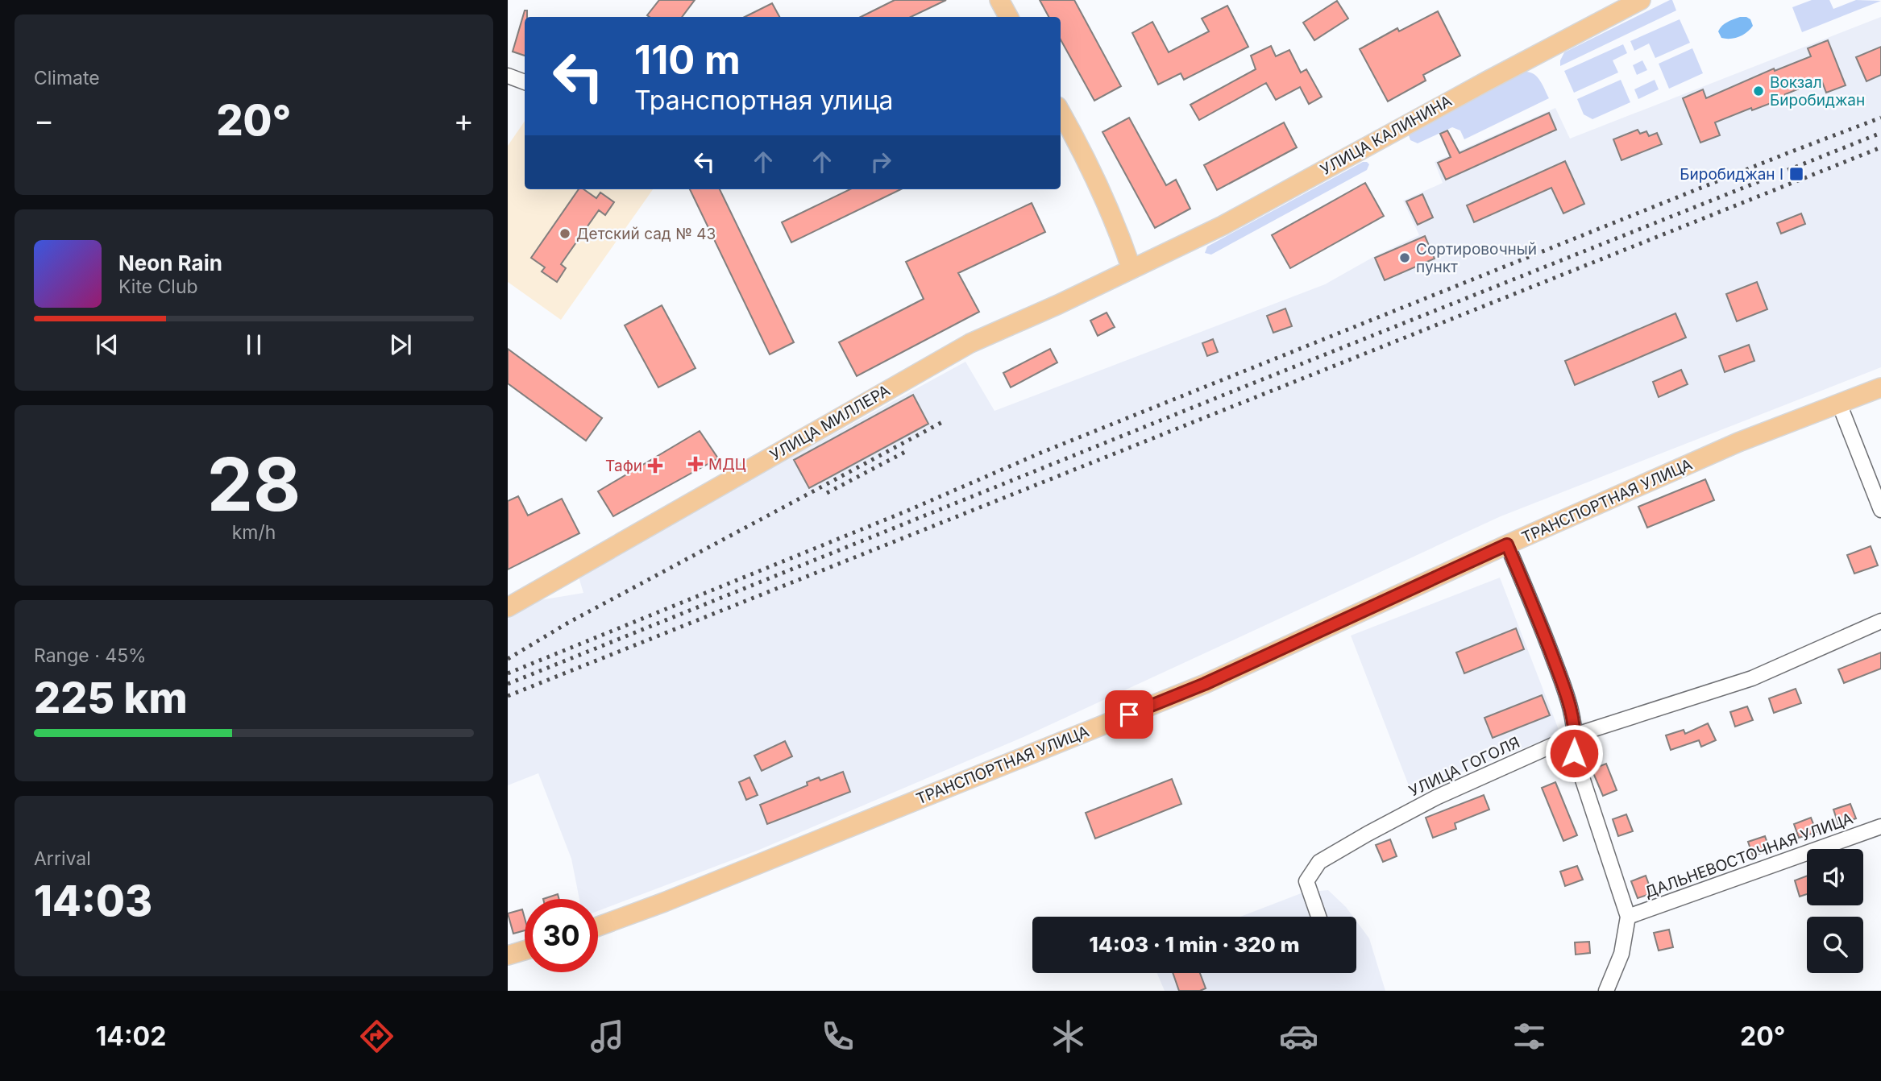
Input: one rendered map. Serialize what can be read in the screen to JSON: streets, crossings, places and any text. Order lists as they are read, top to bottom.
{
  "streets": {
    "main road": ["УЛИЦА КАЛИНИНА", "УЛИЦА МИЛЛЕРА", "ТРАНСПОРТНАЯ УЛИЦА"],
    "street": ["УЛИЦА ГОГОЛЯ", "ДАЛЬНЕВОСТОЧНАЯ УЛИЦА"]
  },
  "crossings": [
    ["УЛИЦА КАЛИНИНА", "УЛИЦА МИЛЛЕРА"]
  ],
  "places": {
    "other": ["Вокзал Биробиджан", "Детский сад № 43", "Сортировочный пункт"],
    "transit": ["Биробиджан I"],
    "health": ["МДЦ", "Тафи"]
  },
  "page": {
    "tile": [
      "Climate",
      ["28", "km/h"],
      ["Range · 45%", "225 km"],
      ["Arrival", "14:03"]
    ],
    "turn": ["110 m", "Транспортная улица"],
    "heat": ["−", "20°", "+"],
    "song": ["Neon Rain", "Kite Club"],
    "limit": "30",
    "trip": "14:03 · 1 min · 320 m",
    "tabs": ["14:02", "20°"]
  }
}
